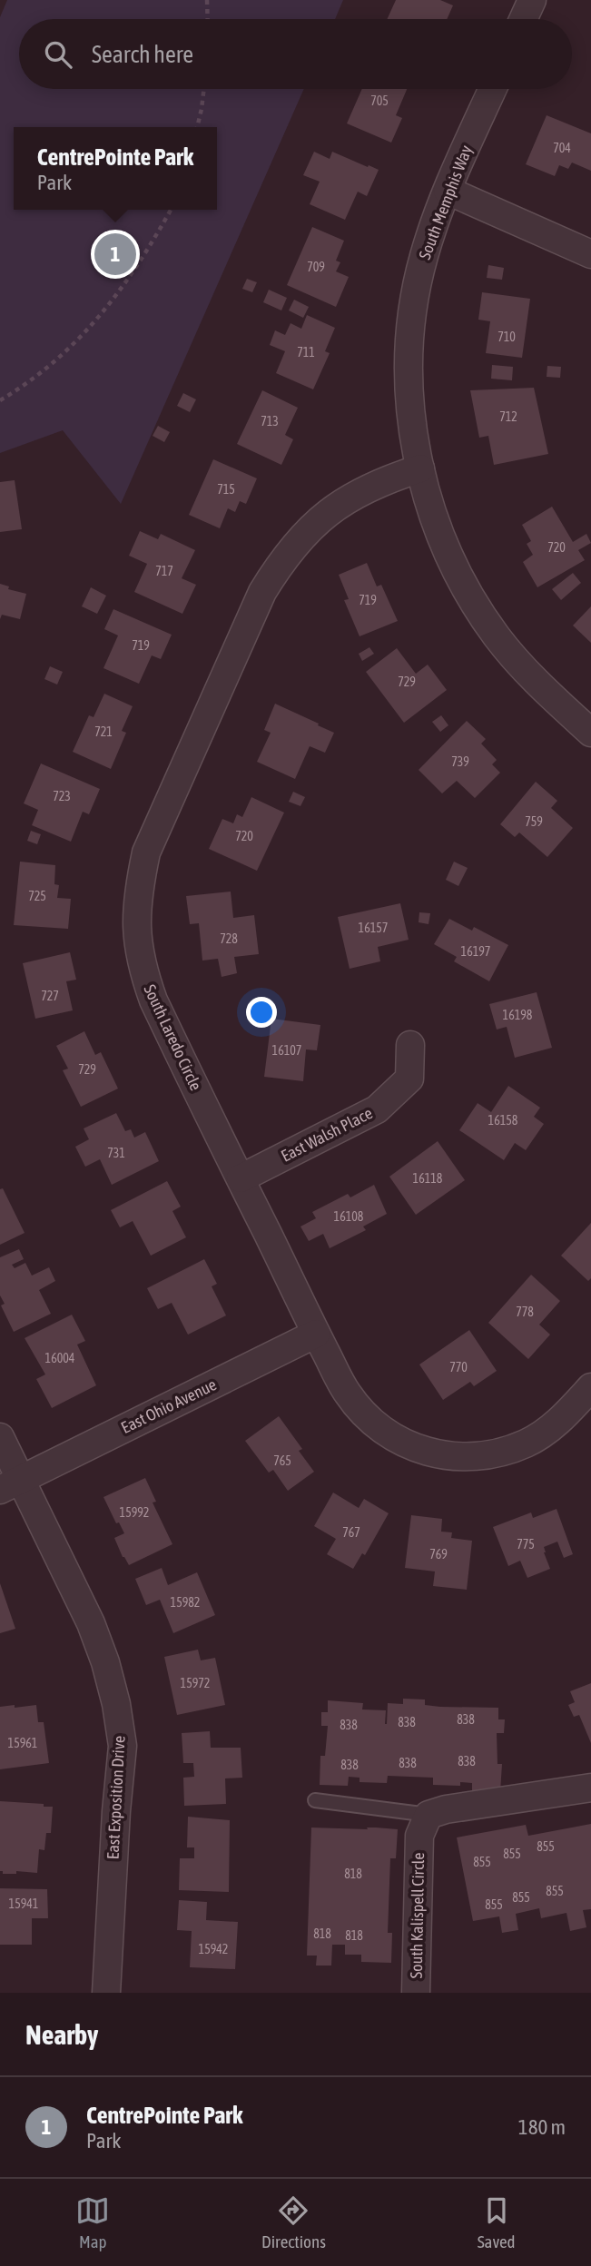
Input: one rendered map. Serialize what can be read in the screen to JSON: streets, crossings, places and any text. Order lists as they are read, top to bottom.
{
  "streets": {
    "street": [
      "South Memphis Way",
      "South Laredo Circle",
      "East Walsh Place",
      "East Ohio Avenue",
      "East Exposition Drive",
      "South Kalispell Circle"
    ]
  },
  "crossings": [
    ["South Memphis Way", "South Laredo Circle"],
    ["South Laredo Circle", "East Walsh Place"],
    ["South Laredo Circle", "East Ohio Avenue"],
    ["East Ohio Avenue", "East Exposition Drive"]
  ],
  "house_numbers": [
    "705",
    "704",
    "709",
    "710",
    "711",
    "712",
    "713",
    "715",
    "720",
    "717",
    "719",
    "719",
    "729",
    "721",
    "739",
    "723",
    "759",
    "720",
    "725",
    "16157",
    "728",
    "16197",
    "727",
    "16198",
    "16107",
    "729",
    "16158",
    "731",
    "16118",
    "16108",
    "778",
    "16004",
    "770",
    "765",
    "15992",
    "767",
    "775",
    "769",
    "15982",
    "15972",
    "838",
    "838",
    "838",
    "15961",
    "838",
    "838",
    "838",
    "855",
    "855",
    "855",
    "818",
    "855",
    "855",
    "15941",
    "855",
    "818",
    "818",
    "15942"
  ],
  "page": {
    "search": "Search here",
    "popup": ["CentrePointe Park", "Park"],
    "pins": "1",
    "heading": "Nearby",
    "list": [
      {
        "mark": "1",
        "name": "CentrePointe Park",
        "note": "Park",
        "value": "180 m"
      }
    ],
    "nav": ["Map", "Directions", "Saved"]
  }
}
